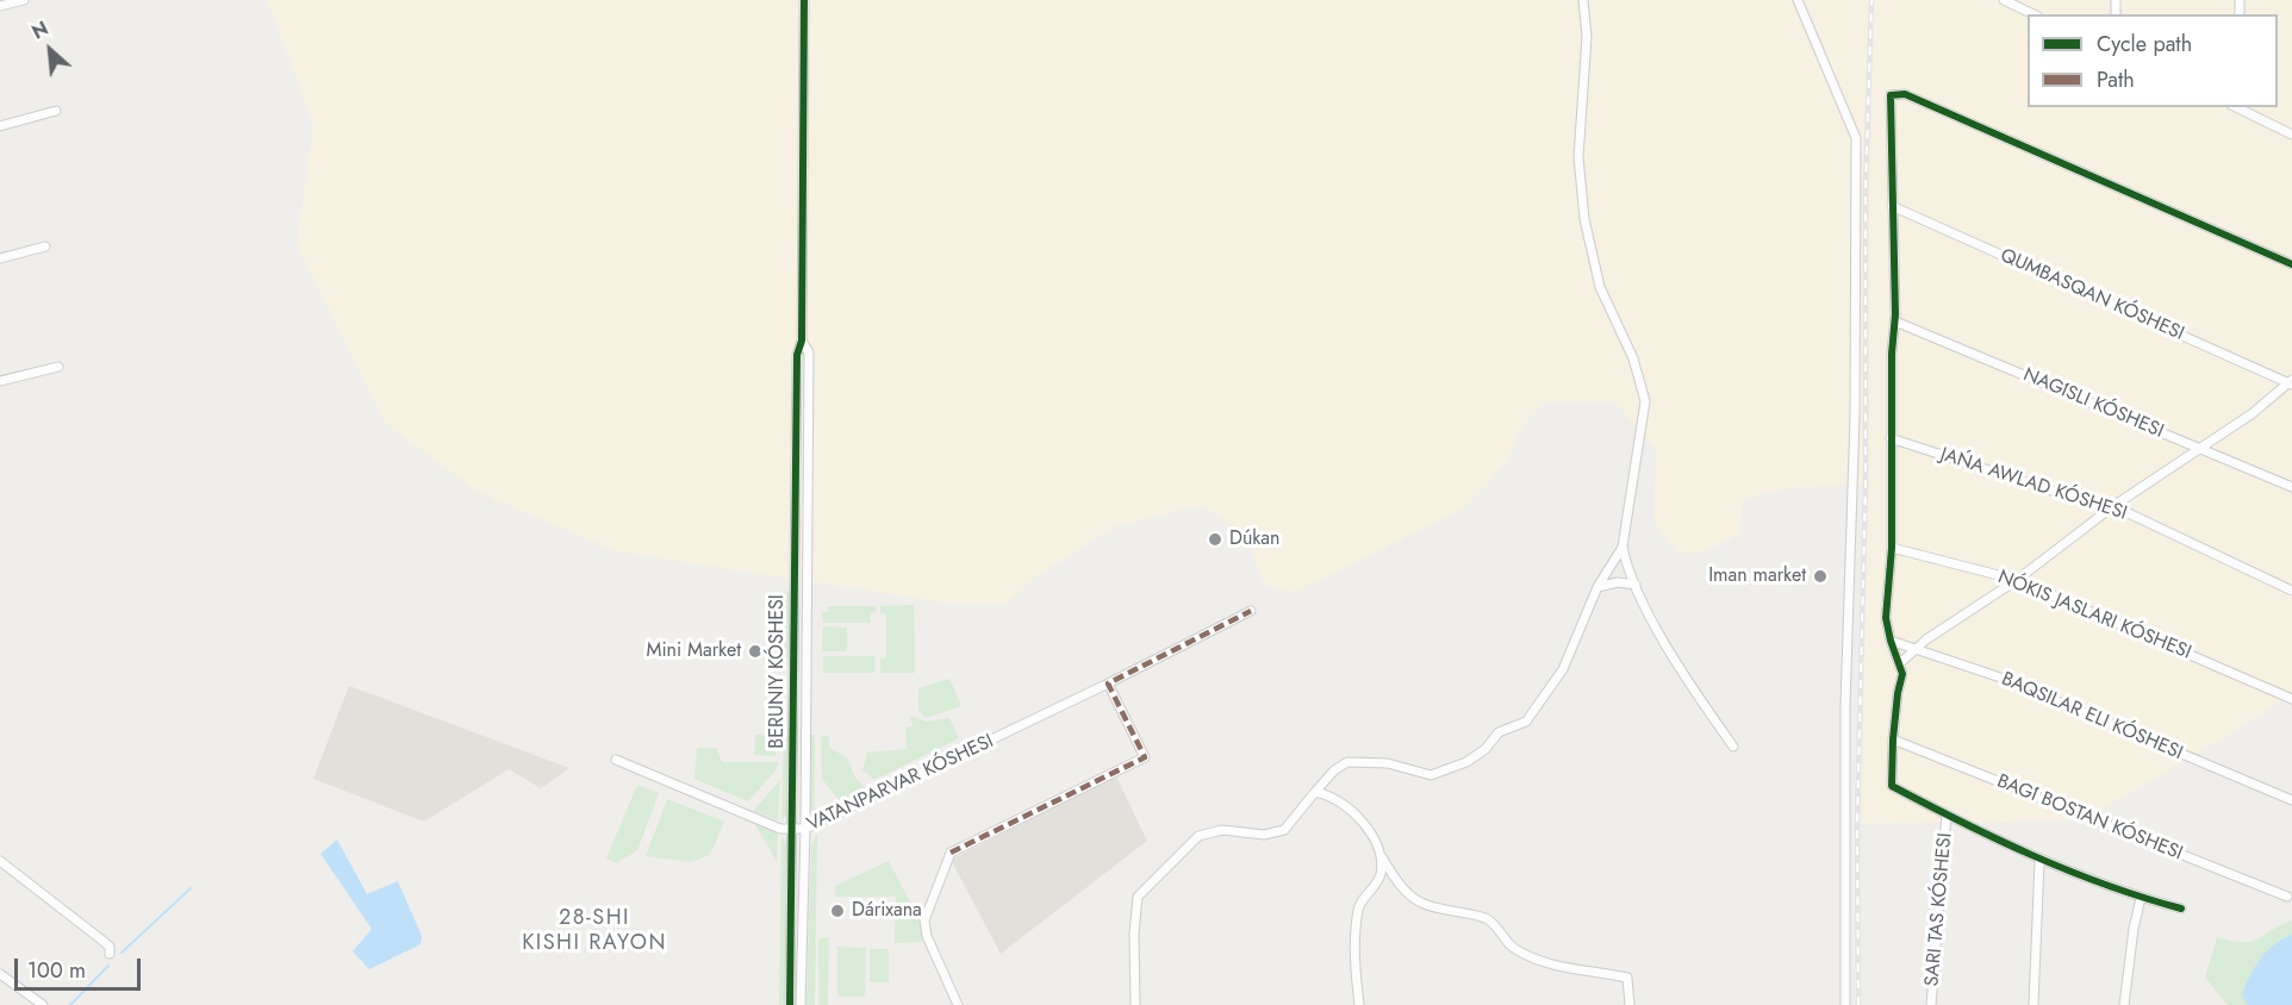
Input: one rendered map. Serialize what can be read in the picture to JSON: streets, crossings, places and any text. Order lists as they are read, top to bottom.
{
  "streets": {
    "street": [
      "QUMBASQAN KÓSHESI",
      "JAŃA AWLAD KÓSHESI",
      "BERUNIY KÓSHESI",
      "VATANPARVAR KÓSHESI"
    ],
    "cycle path": ["SARI TAS KÓSHESI"]
  },
  "crossings": [
    ["BERUNIY KÓSHESI", "VATANPARVAR KÓSHESI"]
  ],
  "districts": ["28-SHI KISHI RAYON"],
  "places": [
    "Dúkan",
    "Iman market",
    "Mini Market",
    "Dárixana"
  ],
  "legend": ["Cycle path", "Path"],
  "scale_bar": "100 m",
  "north": "top left"
}
